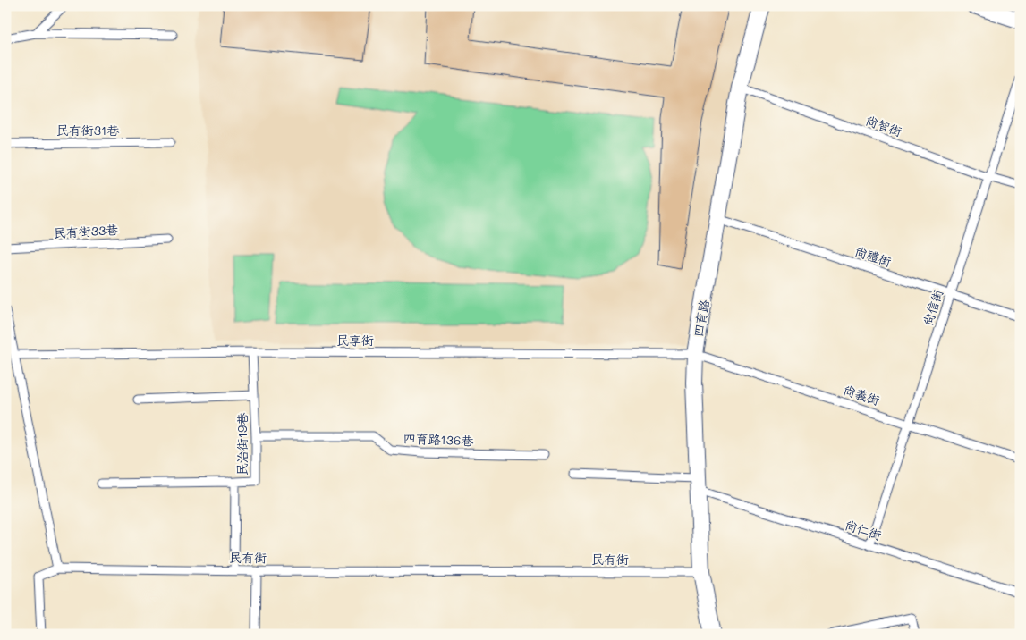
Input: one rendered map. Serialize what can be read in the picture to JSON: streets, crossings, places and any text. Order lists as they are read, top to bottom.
{
  "streets": {
    "street": ["四育路"],
    "lane": [
      "尚智街",
      "民有街31巷",
      "民有街33巷",
      "尚禮街",
      "尚信街",
      "民享街",
      "尚義街",
      "四育路136巷",
      "民治街19巷",
      "尚仁街",
      "民有街"
    ]
  },
  "crossings": [
    ["尚智街", "尚信街"],
    ["尚智街", "四育路"],
    ["尚禮街", "尚信街"],
    ["尚禮街", "四育路"],
    ["尚信街", "尚義街"],
    ["尚信街", "尚仁街"],
    ["四育路", "民享街"],
    ["四育路", "尚義街"],
    ["四育路", "尚仁街"],
    ["四育路", "民有街"],
    ["民享街", "尚義街"],
    ["民享街", "民治街19巷"],
    ["四育路136巷", "民治街19巷"],
    ["民治街19巷", "民有街"]
  ]
}
